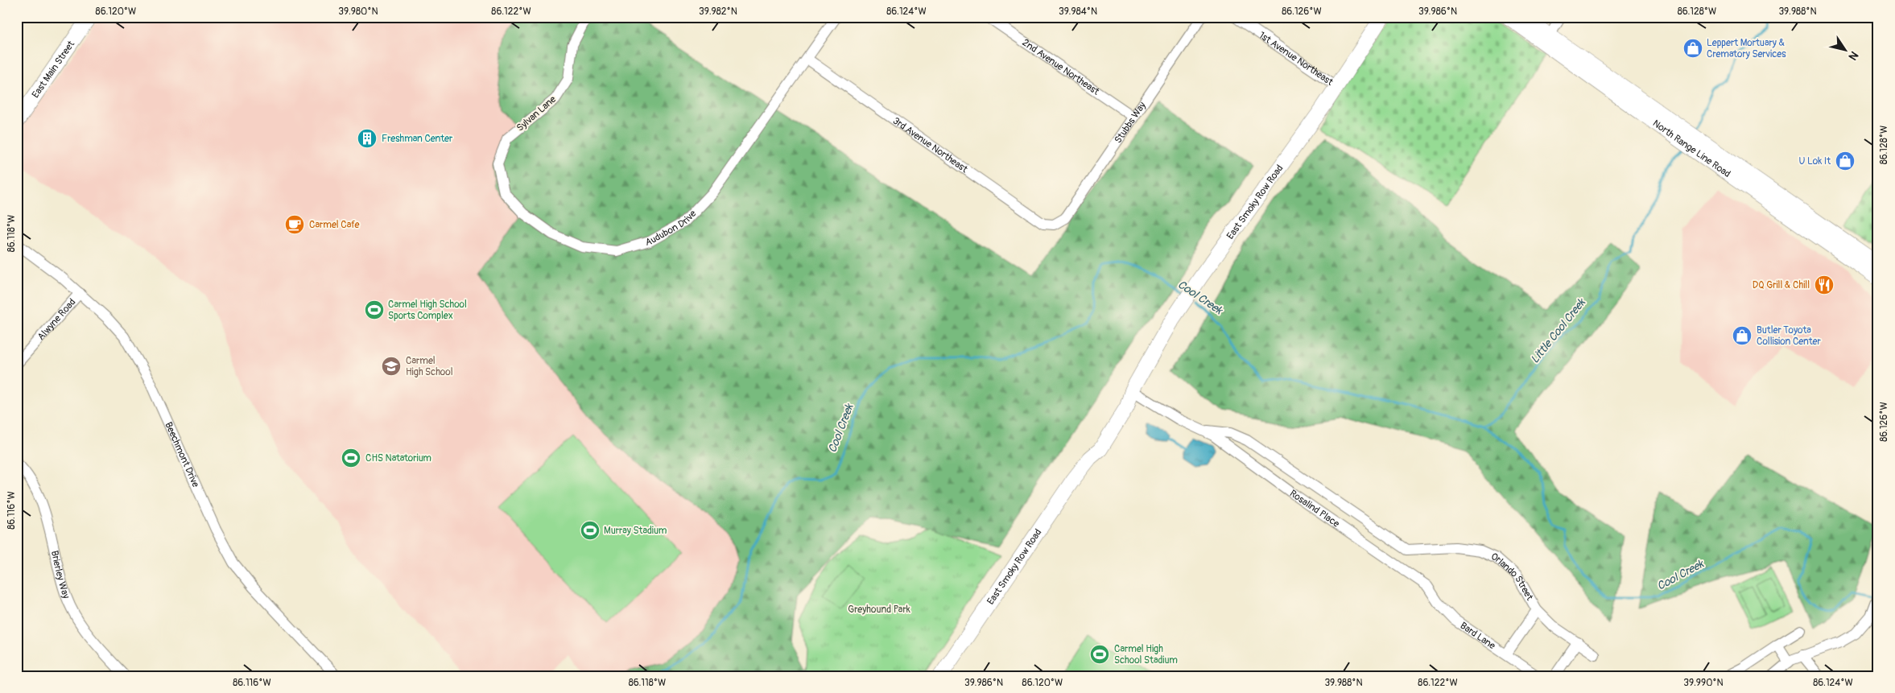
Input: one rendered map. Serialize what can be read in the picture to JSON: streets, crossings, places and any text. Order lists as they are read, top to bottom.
{
  "streets": {
    "main road": ["East Main Street", "North Range Line Road", "East Smoky Row Road"],
    "street": [
      "1st Avenue Northeast",
      "2nd Avenue Northeast",
      "Sylvan Lane",
      "Stubbs Way",
      "3rd Avenue Northeast",
      "Audubon Drive",
      "Alwyne Road",
      "Beechmont Drive",
      "Rosalind Place",
      "Brierley Way",
      "Orlando Street",
      "Bard Lane"
    ]
  },
  "crossings": [
    ["1st Avenue Northeast", "East Smoky Row Road"],
    ["2nd Avenue Northeast", "Stubbs Way"],
    ["Sylvan Lane", "Audubon Drive"],
    ["Stubbs Way", "3rd Avenue Northeast"],
    ["3rd Avenue Northeast", "Audubon Drive"],
    ["East Smoky Row Road", "Rosalind Place"],
    ["Alwyne Road", "Beechmont Drive"],
    ["Rosalind Place", "Orlando Street"],
    ["Rosalind Place", "Bard Lane"]
  ],
  "water": ["Cool Creek", "Little Cool Creek"],
  "parks": ["Greyhound Park"],
  "places": {
    "shop": ["Leppert Mortuary & Crematory Services", "U Lok It", "Butler Toyota Collision Center"],
    "building": ["Freshman Center"],
    "cafe": ["Carmel Cafe"],
    "restaurant": ["DQ Grill & Chill"],
    "sports": [
      "Carmel High School Sports Complex",
      "CHS Natatorium",
      "Murray Stadium",
      "Carmel High School Stadium"
    ],
    "school or university": ["Carmel High School"]
  },
  "north": "bottom right",
  "coordinates": [
    "86.120°W",
    "39.980°N",
    "86.122°W",
    "39.982°N",
    "86.124°W",
    "39.984°N",
    "86.126°W",
    "39.986°N",
    "86.128°W",
    "39.988°N",
    "86.118°W",
    "86.116°W",
    "39.990°N"
  ]
}
